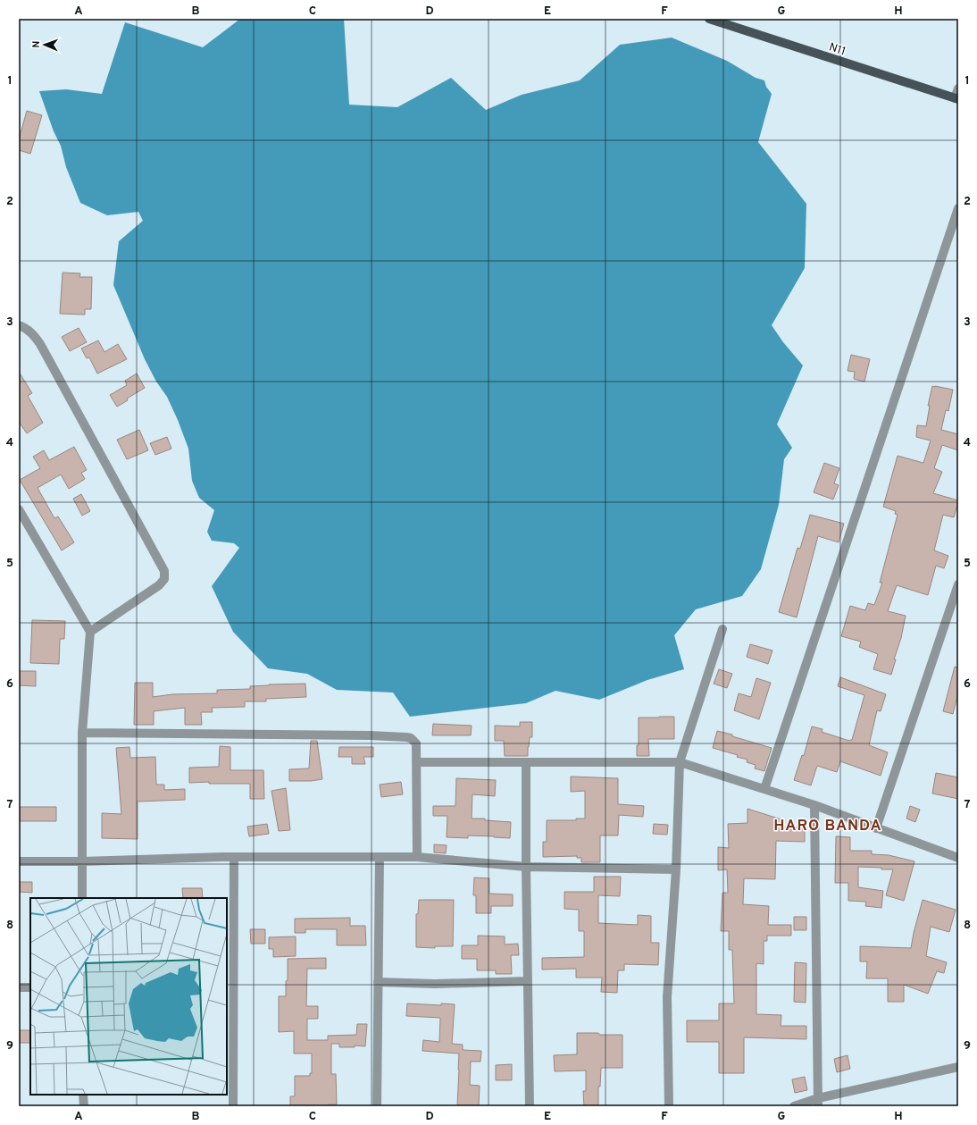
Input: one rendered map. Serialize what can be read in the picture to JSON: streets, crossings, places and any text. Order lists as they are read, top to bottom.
{
  "streets": {
    "main road": ["N11"]
  },
  "districts": ["HARO BANDA"],
  "north": "left",
  "grid": {
    "columns": [
      "A",
      "B",
      "C",
      "D",
      "E",
      "F",
      "G",
      "H"
    ],
    "rows": [
      "1",
      "2",
      "3",
      "4",
      "5",
      "6",
      "7",
      "8",
      "9"
    ]
  }
}
